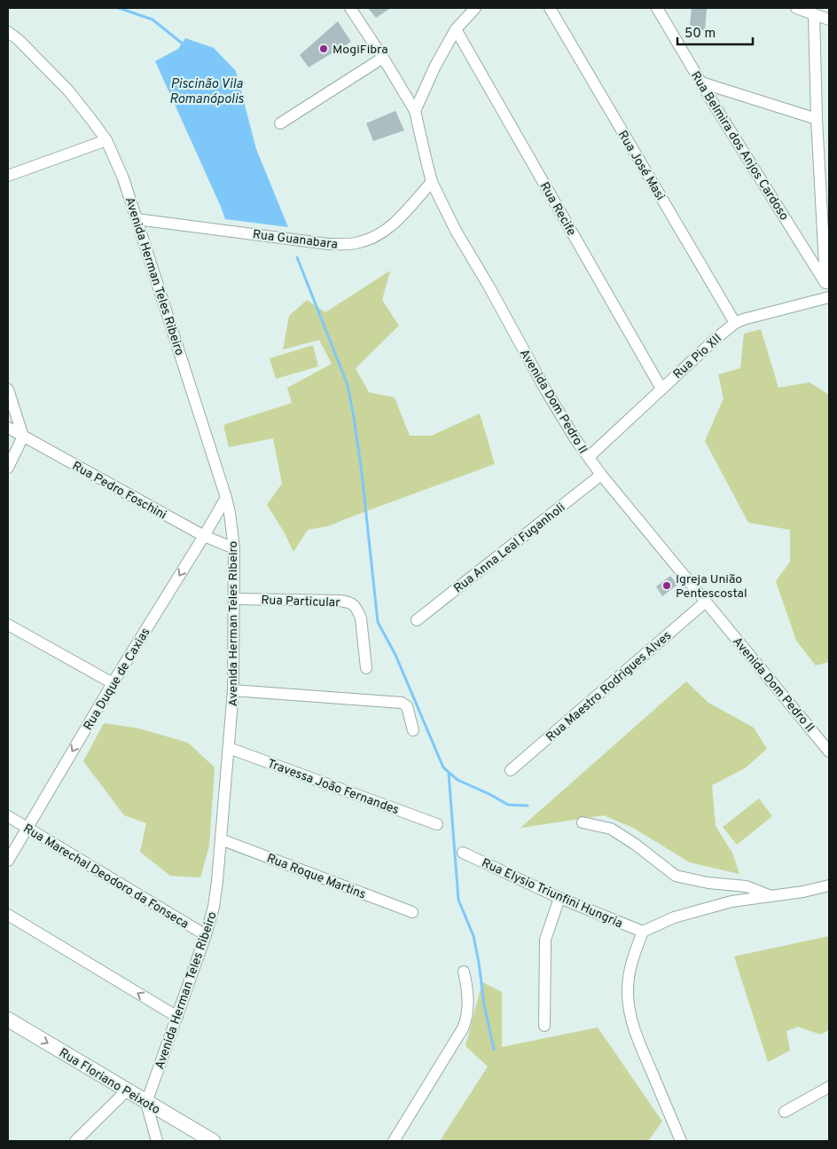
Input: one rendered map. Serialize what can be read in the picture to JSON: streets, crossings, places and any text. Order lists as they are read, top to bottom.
{
  "streets": {
    "street": [
      "Rua Belmira dos Anjos Cardoso",
      "Rua José Masi",
      "Rua Recife",
      "Rua Guanabara",
      "Avenida Herman Teles Ribeiro",
      "Rua Pio XII",
      "Avenida Dom Pedro II",
      "Rua Pedro Foschini",
      "Rua Anna Leal Fuganholi",
      "Rua Particular",
      "Rua Duque de Caxias",
      "Rua Maestro Rodrigues Alves",
      "Travessa João Fernandes",
      "Rua Marechal Deodoro da Fonseca",
      "Rua Roque Martins",
      "Rua Elysio Triunfini Hungria",
      "Rua Floriano Peixoto"
    ]
  },
  "crossings": [
    ["Rua José Masi", "Rua Pio XII"],
    ["Rua Recife", "Rua Pio XII"],
    ["Rua Guanabara", "Avenida Herman Teles Ribeiro"],
    ["Rua Guanabara", "Avenida Dom Pedro II"],
    ["Avenida Herman Teles Ribeiro", "Rua Pedro Foschini"],
    ["Avenida Herman Teles Ribeiro", "Rua Particular"],
    ["Avenida Herman Teles Ribeiro", "Rua Duque de Caxias"],
    ["Avenida Herman Teles Ribeiro", "Travessa João Fernandes"],
    ["Avenida Herman Teles Ribeiro", "Rua Marechal Deodoro da Fonseca"],
    ["Avenida Herman Teles Ribeiro", "Rua Roque Martins"],
    ["Avenida Herman Teles Ribeiro", "Rua Floriano Peixoto"],
    ["Rua Pio XII", "Avenida Dom Pedro II"],
    ["Avenida Dom Pedro II", "Rua Anna Leal Fuganholi"],
    ["Avenida Dom Pedro II", "Rua Maestro Rodrigues Alves"],
    ["Rua Pedro Foschini", "Rua Duque de Caxias"],
    ["Rua Duque de Caxias", "Rua Marechal Deodoro da Fonseca"]
  ],
  "one_way": ["Rua Duque de Caxias"],
  "water": ["Piscinão Vila Romanópolis"],
  "places": ["MogiFibra", "Igreja União Pentescostal"],
  "scale_bar": "50 m"
}
